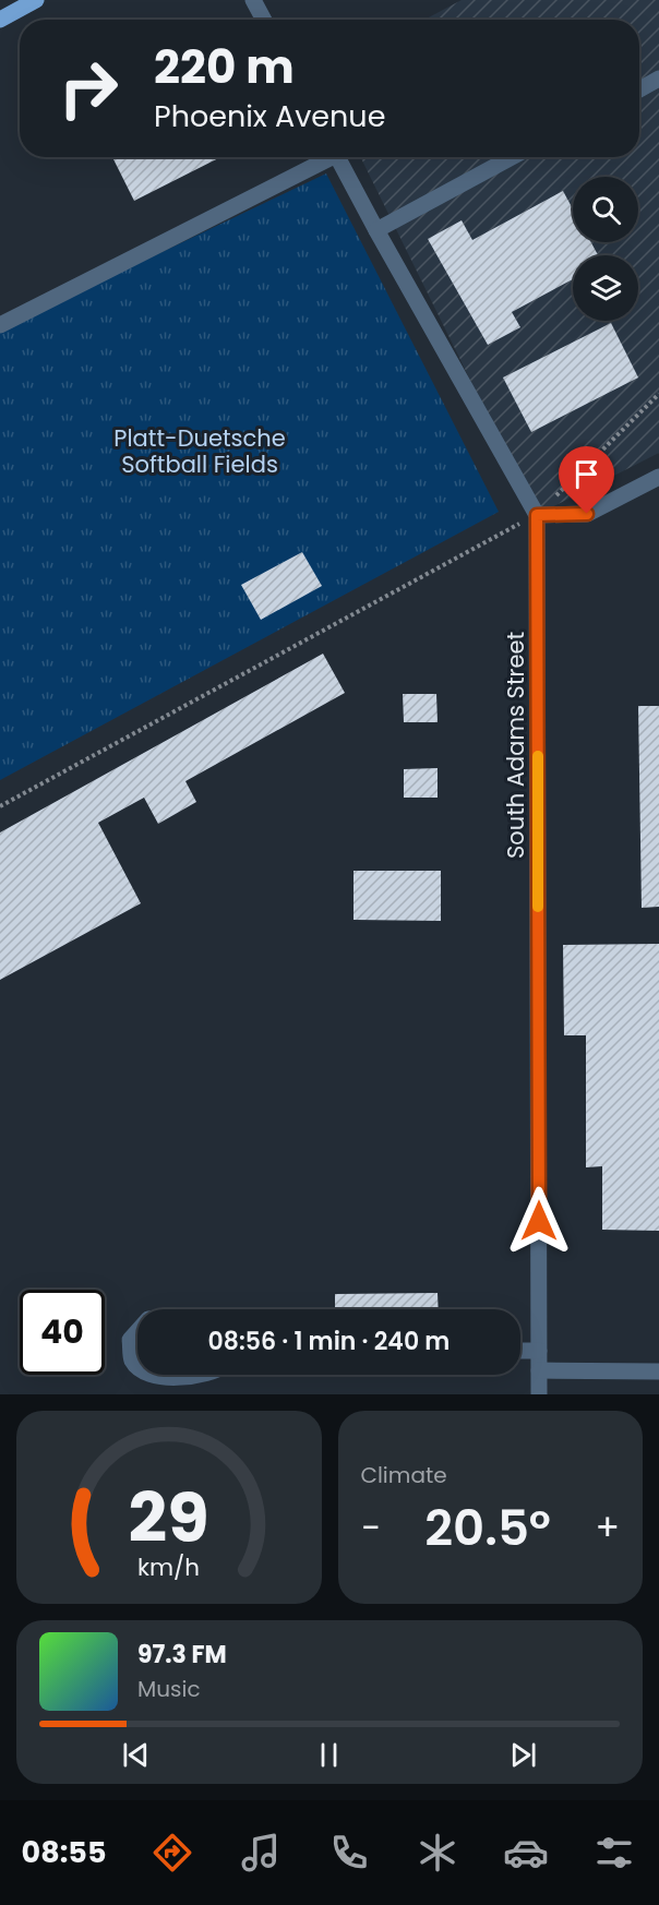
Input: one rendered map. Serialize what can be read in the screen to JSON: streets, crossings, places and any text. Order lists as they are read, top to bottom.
{
  "streets": {
    "street": ["South Adams Street"]
  },
  "parks": ["Platt-Duetsche Softball Fields"],
  "page": {
    "turn": ["220 m", "Phoenix Avenue"],
    "limit": "40",
    "trip": "08:56 · 1 min · 240 m",
    "tile": "Climate",
    "heat": ["−", "20.5°", "+"],
    "song": ["97.3 FM", "Music"],
    "tabs": "08:55",
    "gauge": ["29", "km/h"]
  }
}
